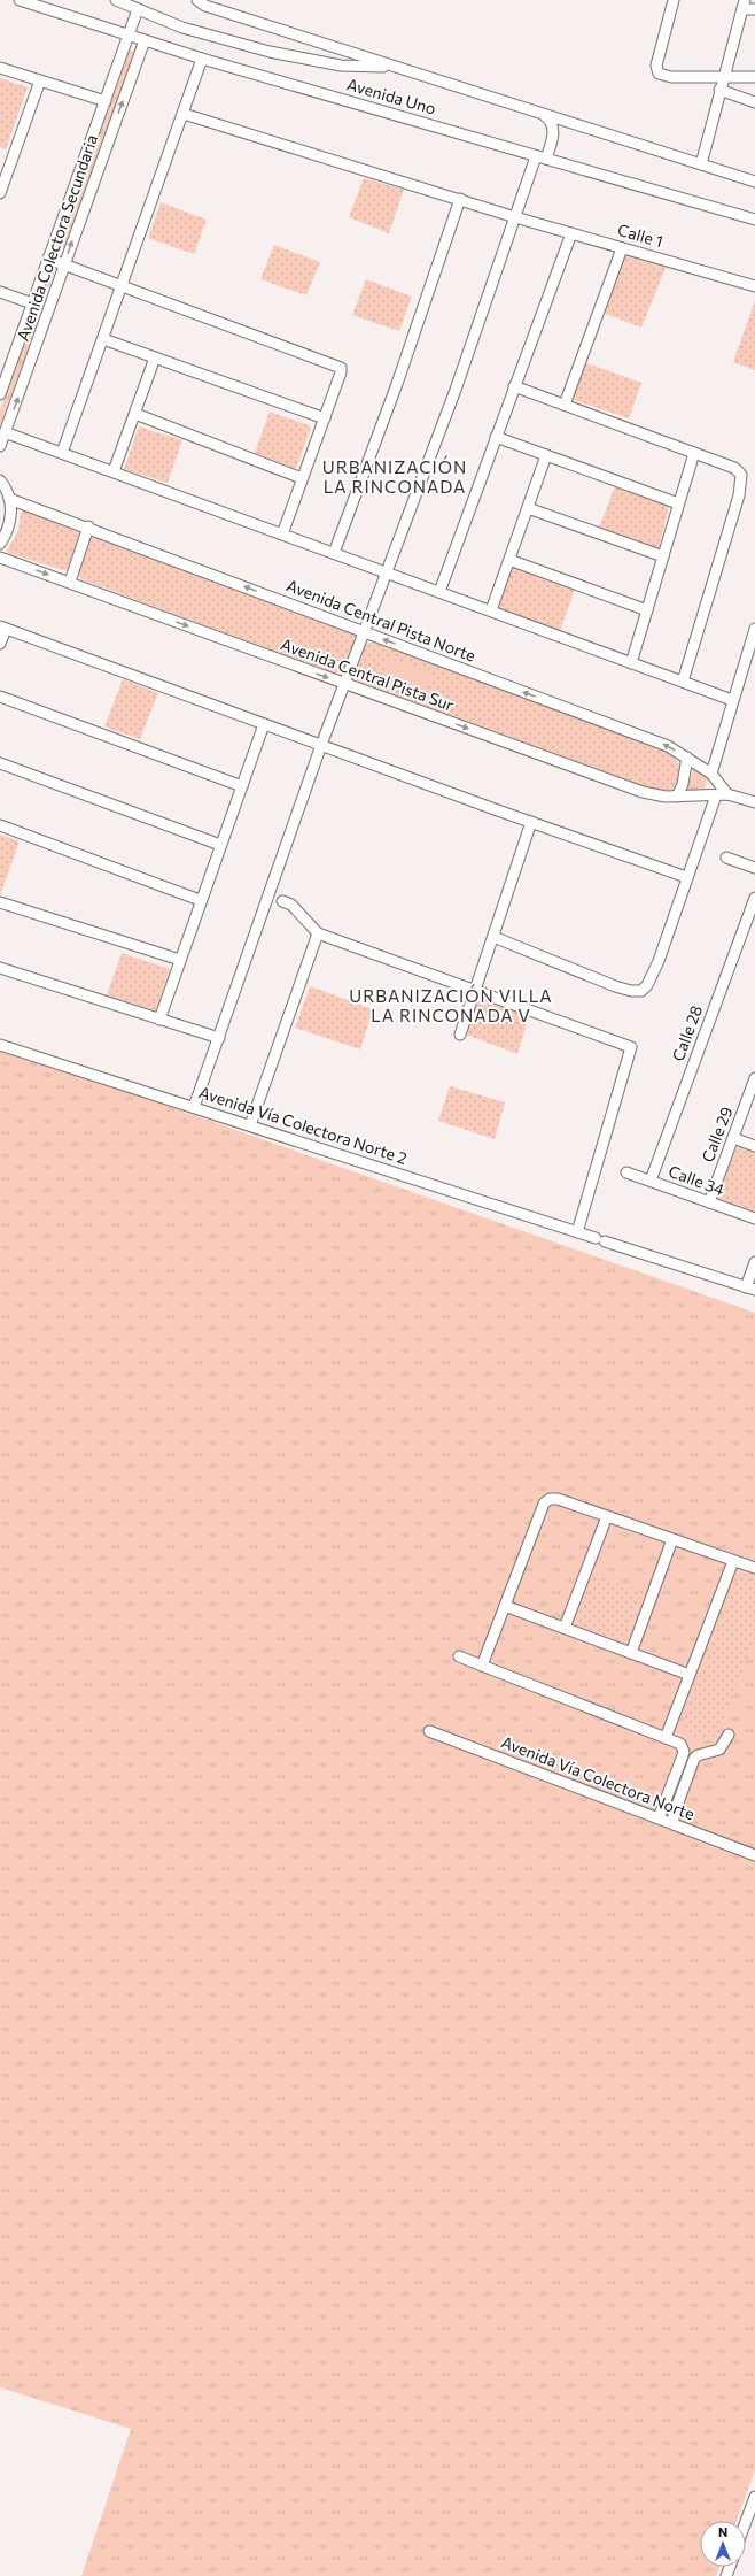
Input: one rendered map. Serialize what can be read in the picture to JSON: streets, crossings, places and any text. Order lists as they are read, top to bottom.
{
  "streets": {
    "street": [
      "Avenida Uno",
      "Calle 1",
      "Avenida Colectora Secundaria",
      "Avenida Central Pista Norte",
      "Avenida Central Pista Sur",
      "Calle 28",
      "Avenida Vía Colectora Norte 2",
      "Calle 29",
      "Calle 34",
      "Avenida Vía Colectora Norte"
    ]
  },
  "crossings": [
    ["Avenida Uno", "Avenida Colectora Secundaria"],
    ["Avenida Central Pista Norte", "Avenida Central Pista Sur"],
    ["Calle 28", "Calle 34"],
    ["Calle 29", "Calle 34"]
  ],
  "districts": ["URBANIZACIÓN LA RINCONADA", "URBANIZACIÓN VILLA LA RINCONADA V"],
  "north": "top"
}
